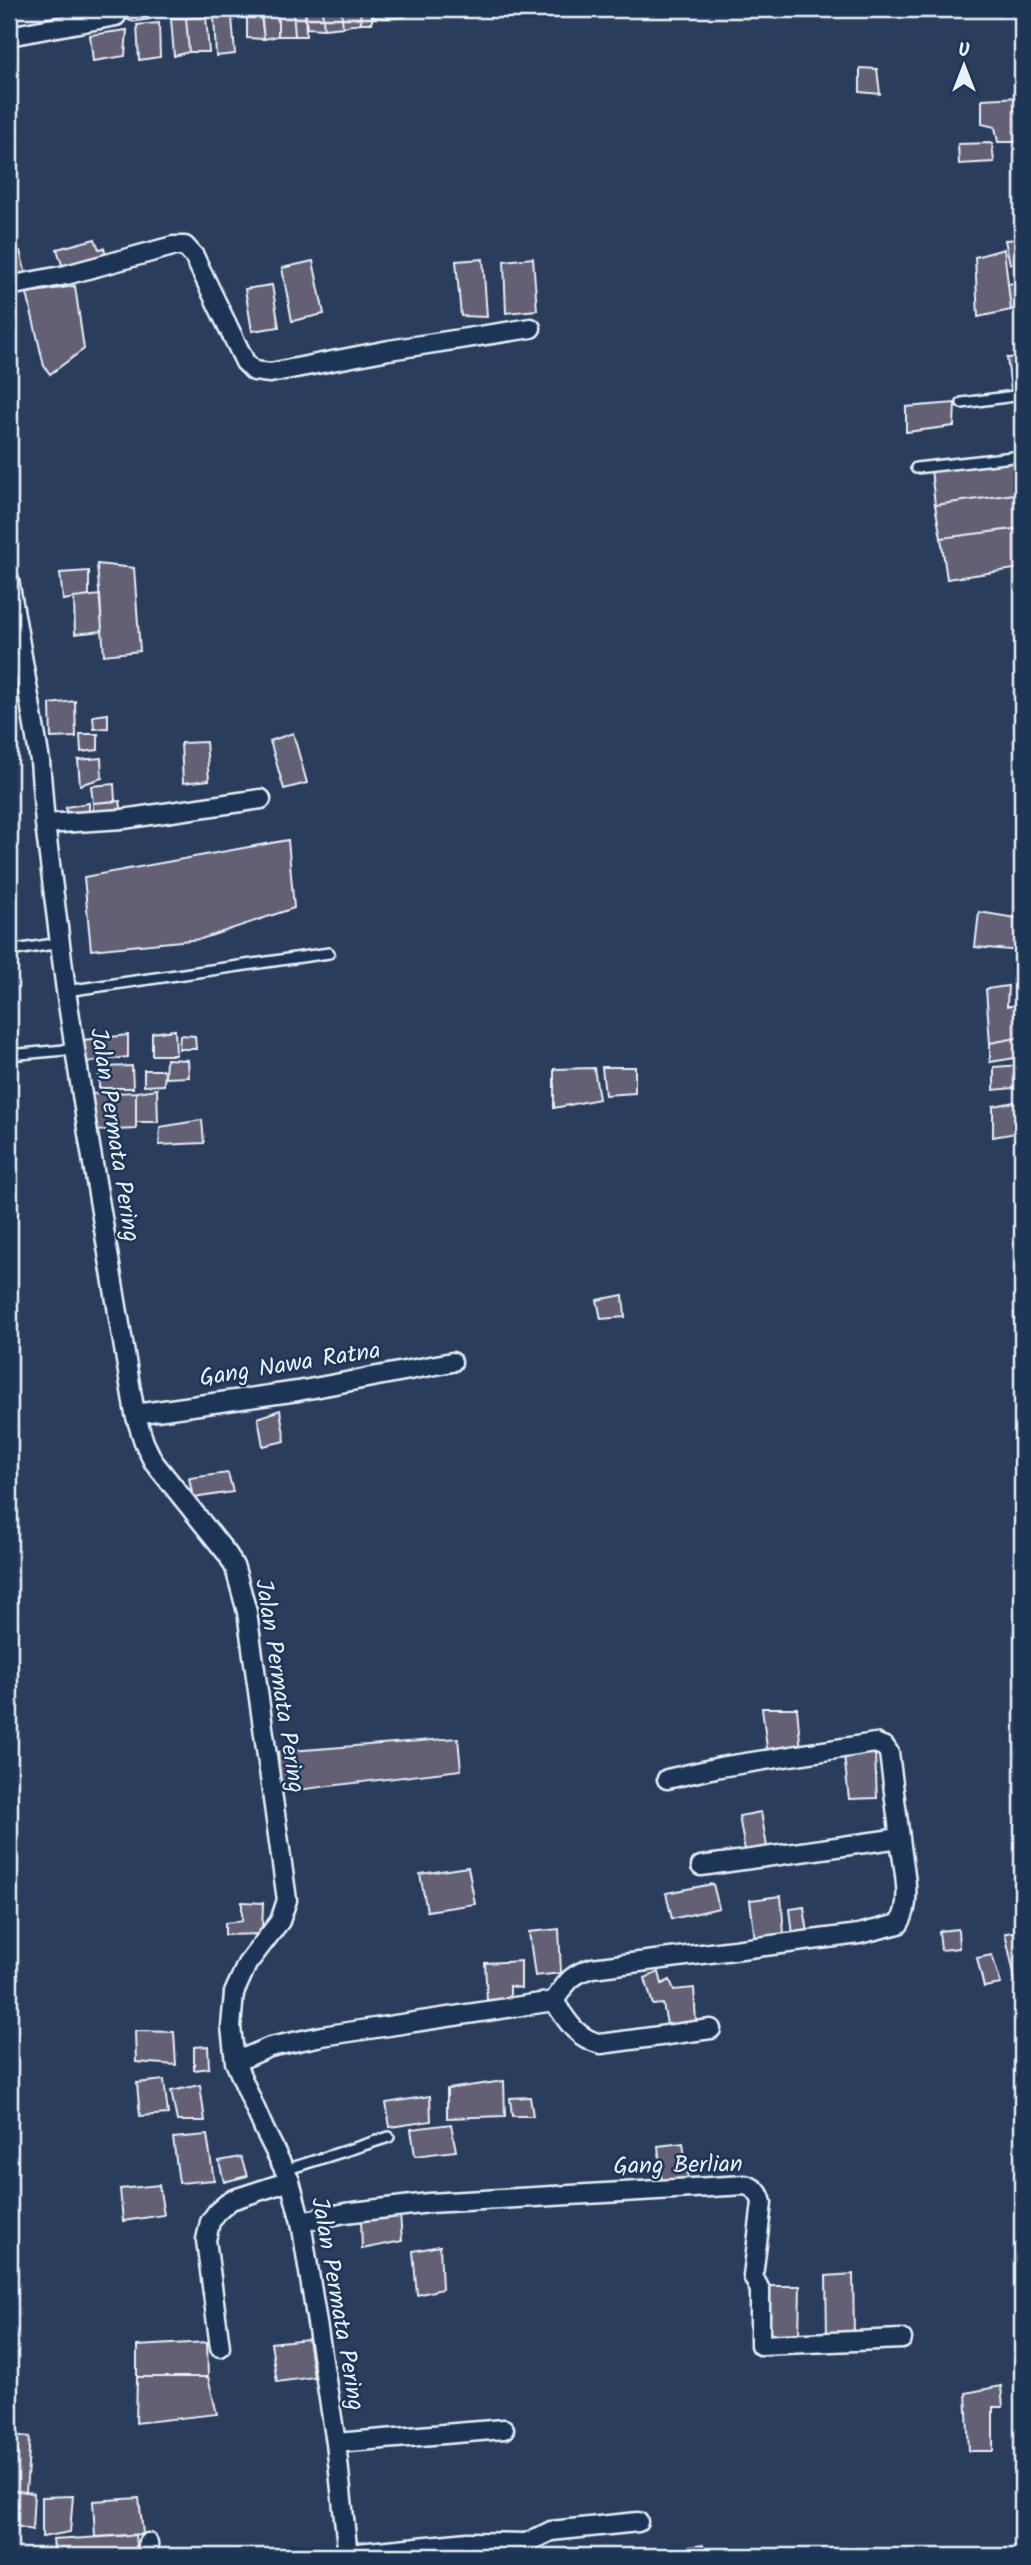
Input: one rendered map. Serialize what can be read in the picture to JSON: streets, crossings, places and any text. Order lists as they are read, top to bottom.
{
  "streets": {
    "street": ["Jalan Permata Pering", "Gang Nawa Ratna", "Gang Berlian"]
  },
  "crossings": [
    ["Jalan Permata Pering", "Gang Nawa Ratna"],
    ["Jalan Permata Pering", "Gang Berlian"]
  ],
  "north": "top"
}
